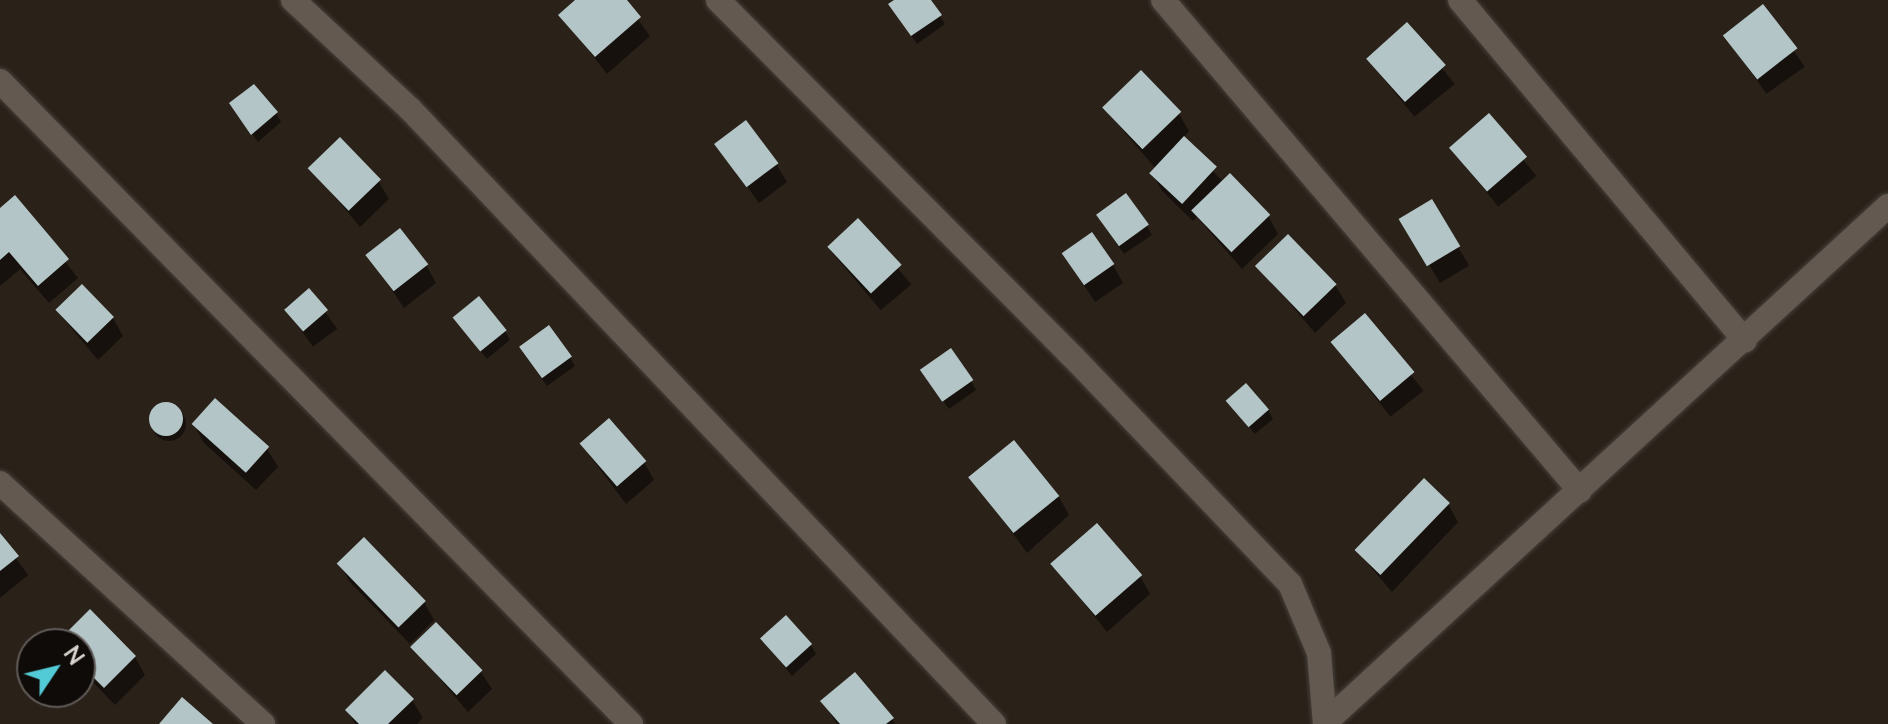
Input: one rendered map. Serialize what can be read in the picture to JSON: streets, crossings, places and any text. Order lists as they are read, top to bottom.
{
  "north": "top right"
}
